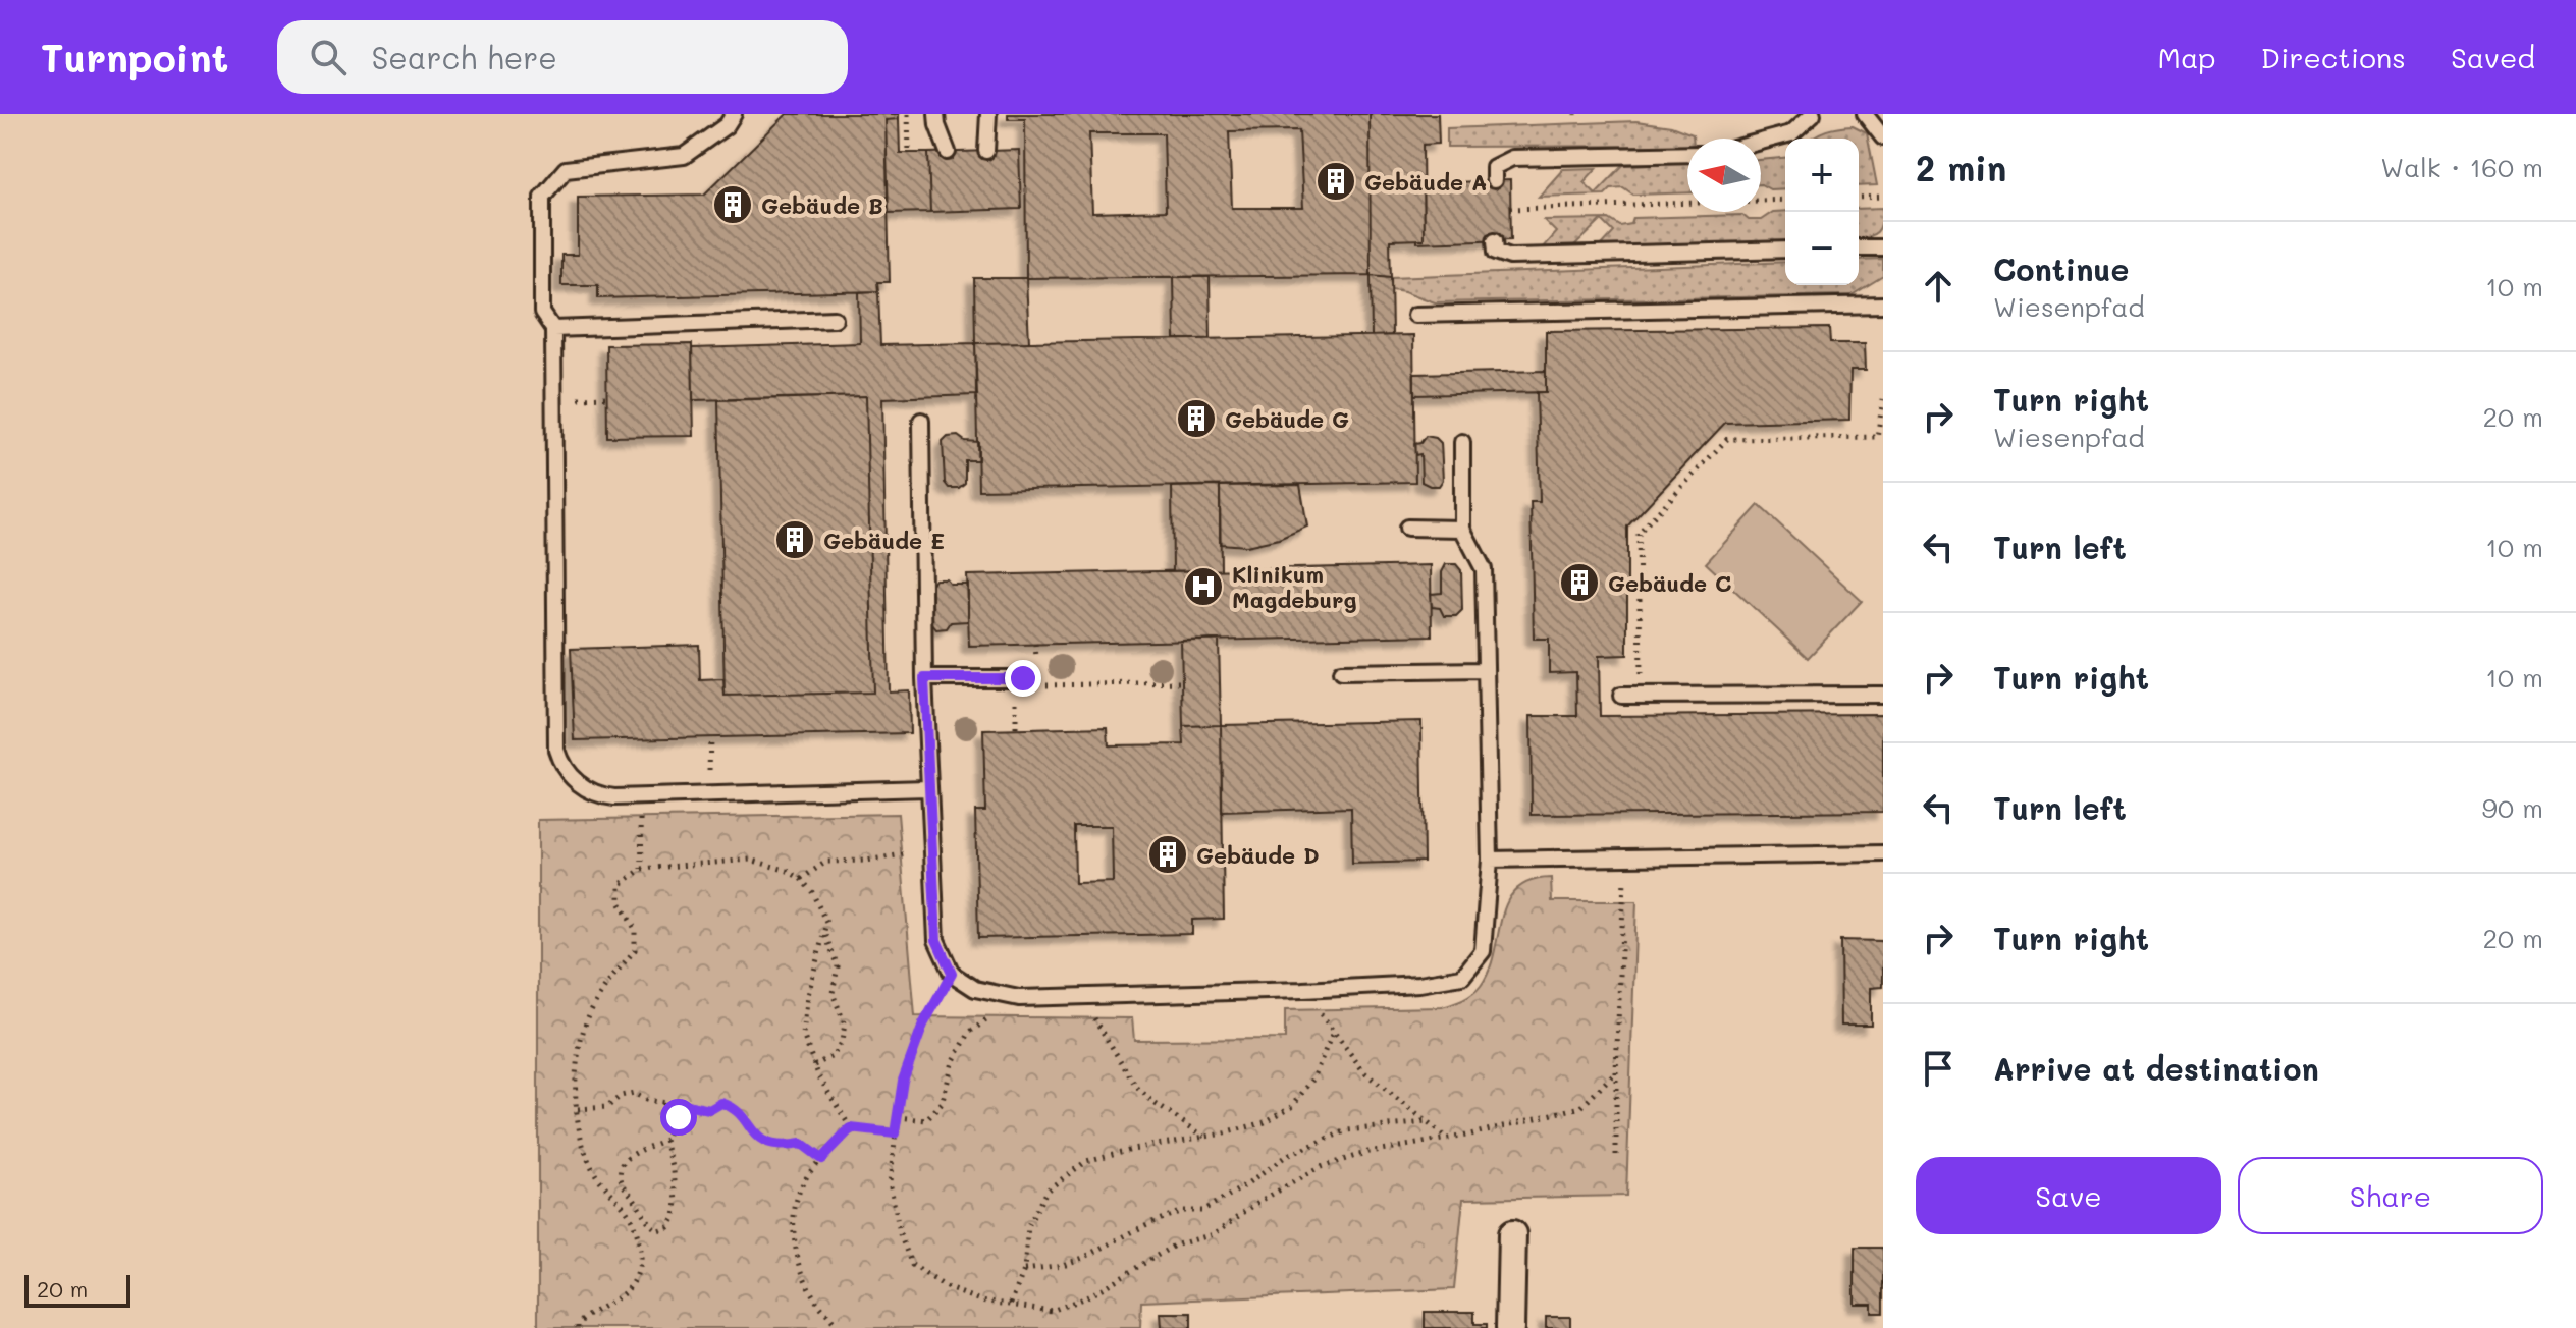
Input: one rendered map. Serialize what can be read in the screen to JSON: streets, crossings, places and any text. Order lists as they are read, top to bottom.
{
  "places": {
    "building": [
      "Gebäude A",
      "Gebäude B",
      "Gebäude G",
      "Gebäude E",
      "Gebäude C",
      "Gebäude D"
    ],
    "hospital": ["Klinikum Magdeburg"]
  },
  "scale_bar": "20 m",
  "north": "left",
  "page": {
    "header": "Turnpoint",
    "search": "Search here",
    "nav": ["Map", "Directions", "Saved"],
    "heading": ["2 min", "Walk · 160 m"],
    "map_buttons": ["+", "−"],
    "list": [
      ["Continue", "Wiesenpfad", "10 m"],
      ["Turn right", "Wiesenpfad", "20 m"],
      ["Turn left", "10 m"],
      ["Turn right", "10 m"],
      ["Turn left", "90 m"],
      ["Turn right", "20 m"],
      "Arrive at destination"
    ],
    "buttons": ["Save", "Share"],
    "scale": "20 m"
  }
}
